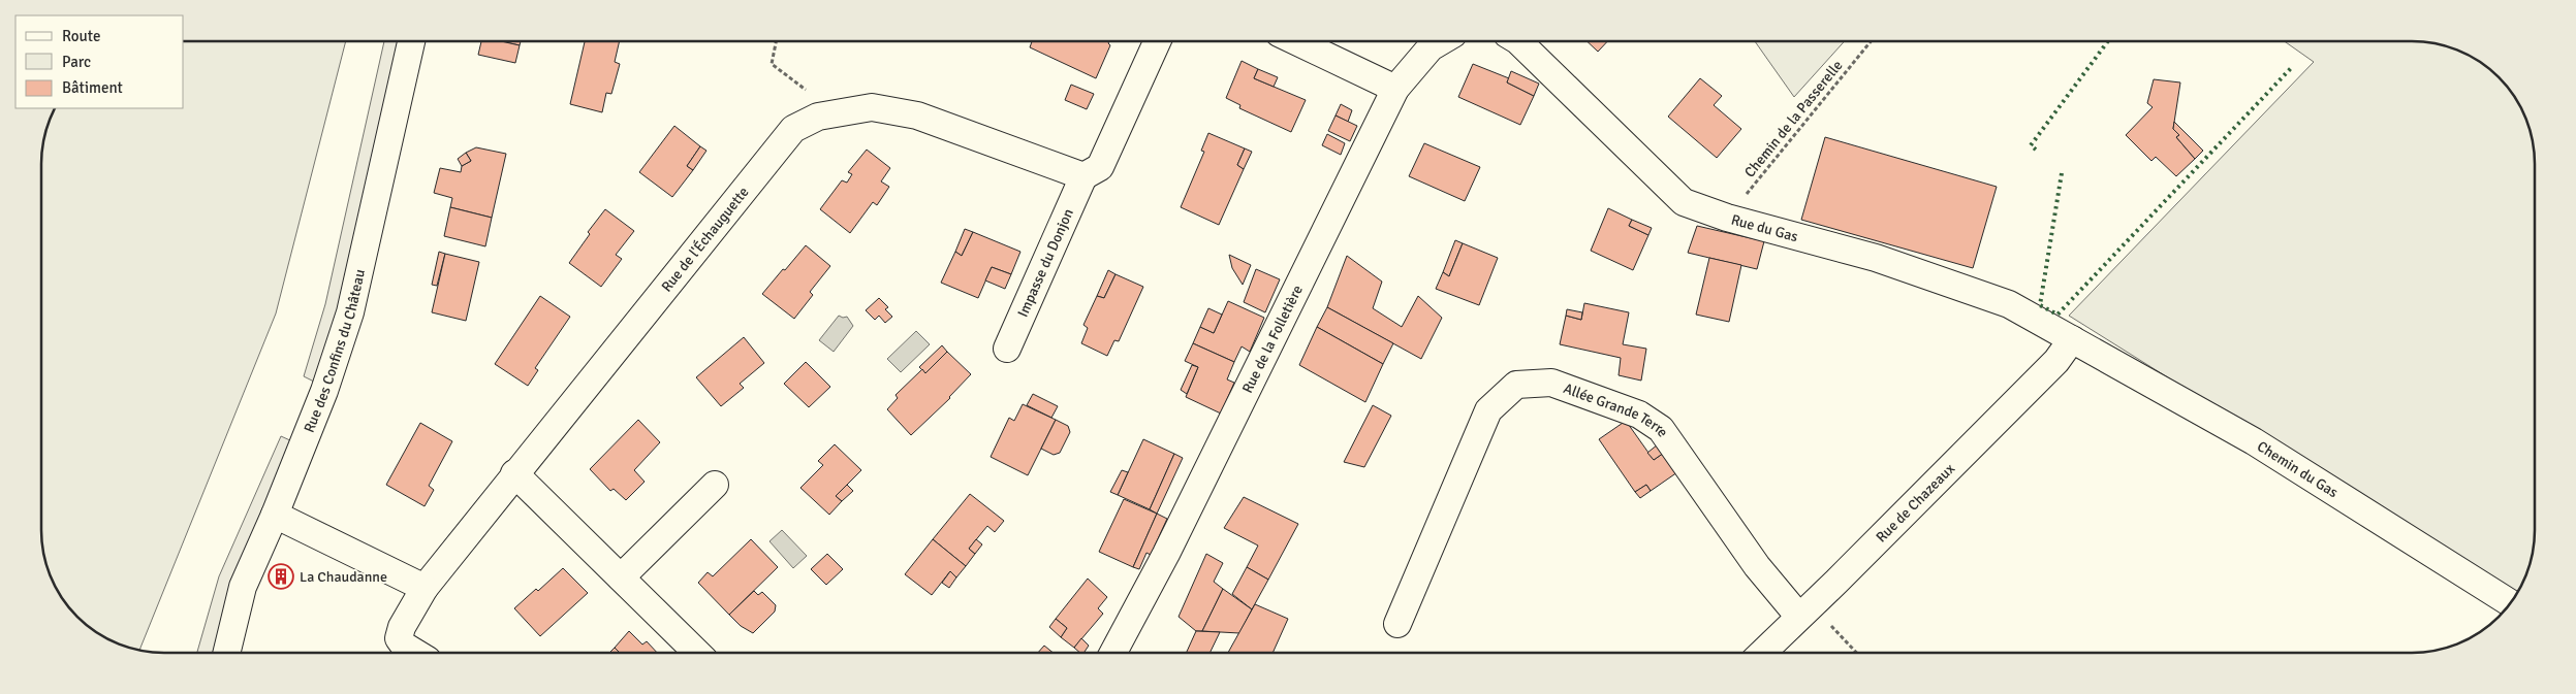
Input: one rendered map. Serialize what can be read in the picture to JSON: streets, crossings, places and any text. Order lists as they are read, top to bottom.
{
  "streets": {
    "street": [
      "Rue du Gas",
      "Rue de l'Échauguette",
      "Impasse du Donjon",
      "Rue de la Folletière",
      "Rue des Confins du Château",
      "Allée Grande Terre",
      "Chemin du Gas",
      "Rue de Chazeaux"
    ],
    "path": ["Chemin de la Passerelle"]
  },
  "crossings": [
    ["Chemin de la Passerelle", "Rue du Gas"],
    ["Rue du Gas", "Chemin du Gas"],
    ["Rue du Gas", "Rue de Chazeaux"],
    ["Rue de l'Échauguette", "Impasse du Donjon"],
    ["Allée Grande Terre", "Rue de Chazeaux"],
    ["Chemin du Gas", "Rue de Chazeaux"]
  ],
  "places": {
    "building": ["La Chaudanne"]
  },
  "legend": ["Route", "Parc", "Bâtiment"]
}
